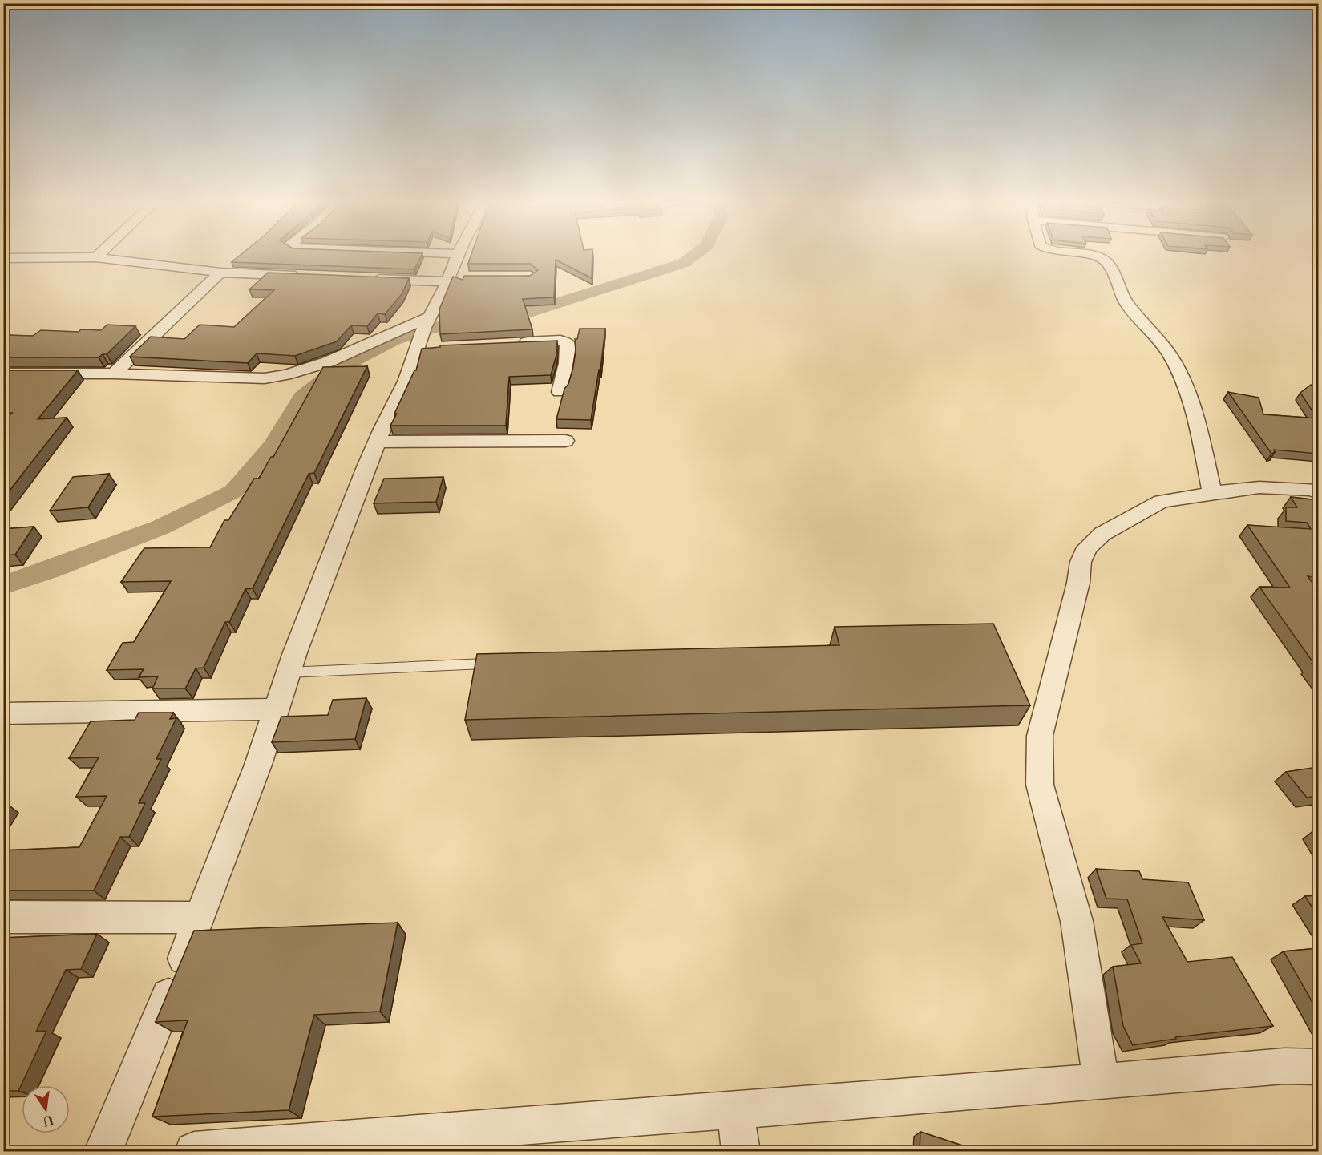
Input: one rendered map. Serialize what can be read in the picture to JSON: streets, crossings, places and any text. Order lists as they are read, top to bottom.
{
  "north": "bottom"
}
